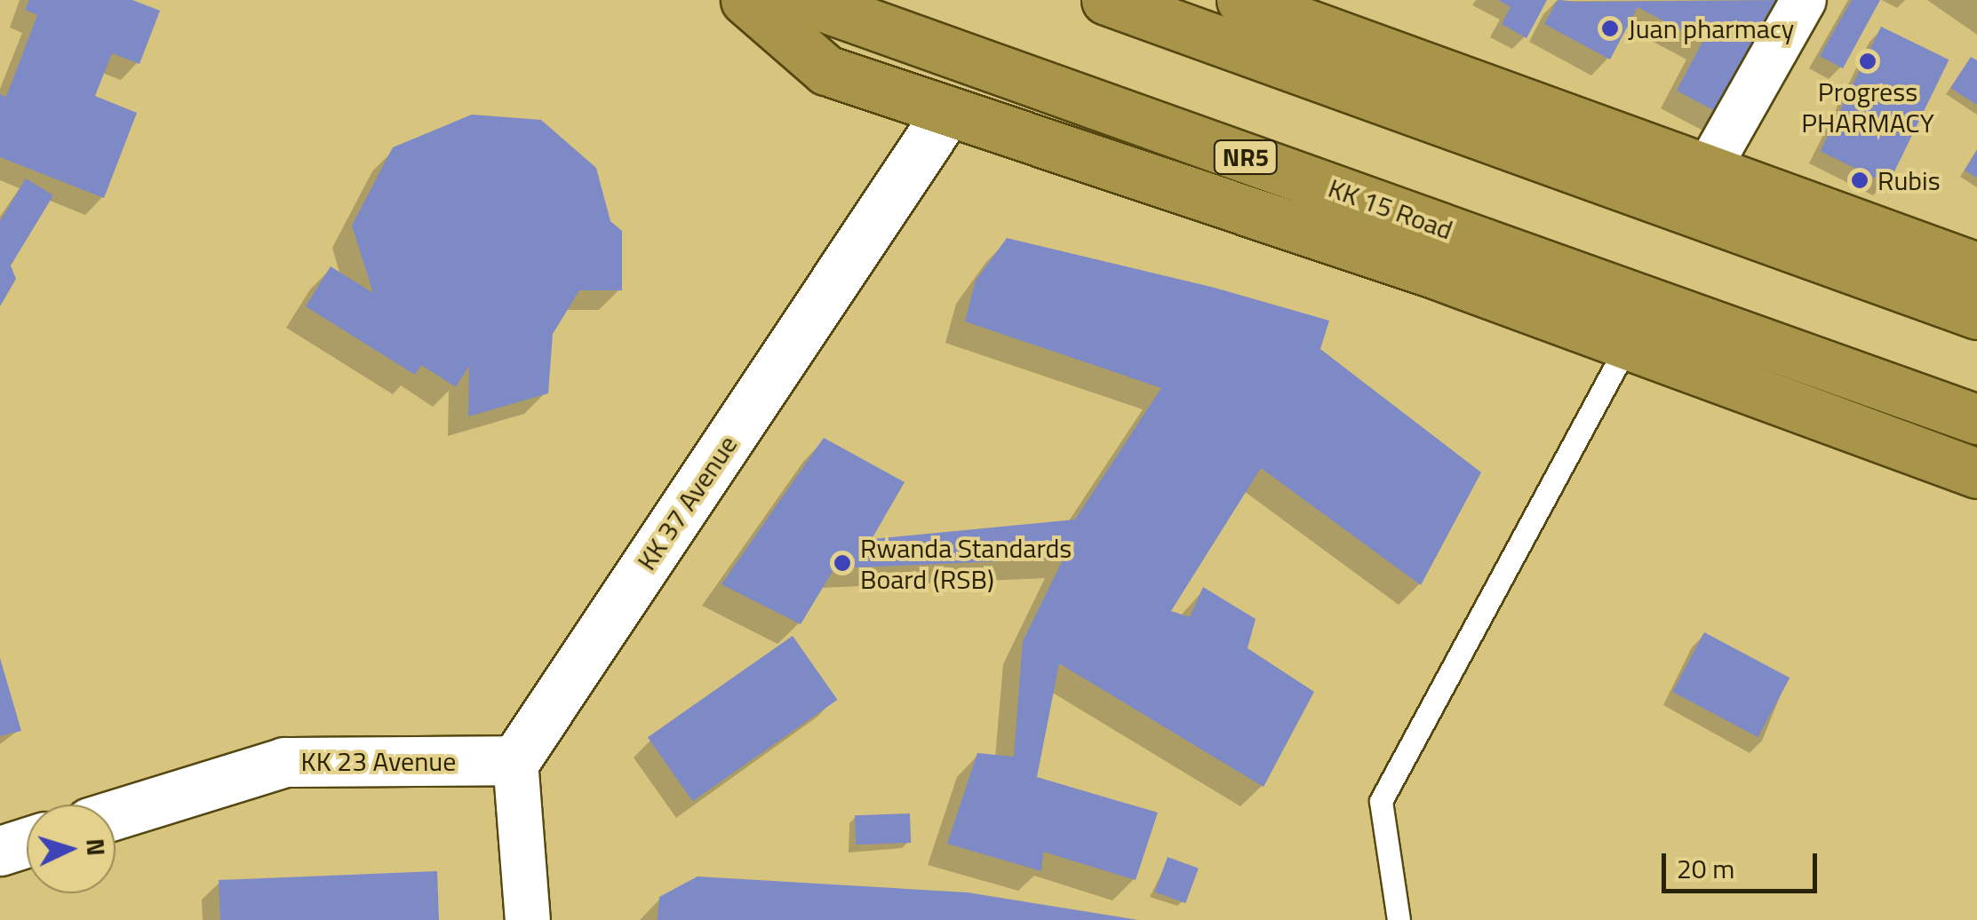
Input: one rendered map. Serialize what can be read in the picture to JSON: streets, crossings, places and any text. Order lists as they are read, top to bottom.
{
  "streets": {
    "highway": ["NR5", "KK 15 Road"],
    "main road": ["KK 37 Avenue", "KK 23 Avenue"]
  },
  "crossings": [
    ["KK 37 Avenue", "KK 23 Avenue"]
  ],
  "places": [
    "Juan pharmacy",
    "Progress PHARMACY",
    "Rubis",
    "Rwanda Standards Board (RSB)"
  ],
  "scale_bar": "20 m",
  "north": "right"
}
